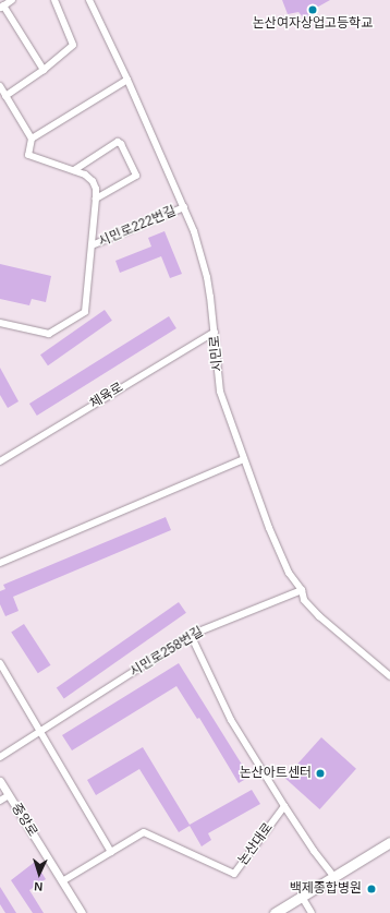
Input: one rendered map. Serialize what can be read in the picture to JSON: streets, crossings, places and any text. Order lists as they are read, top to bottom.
{
  "streets": {
    "street": [
      "시민로222번길",
      "시민로",
      "체육로",
      "시민로258번길",
      "중앙로",
      "논산대로"
    ]
  },
  "crossings": [
    ["시민로222번길", "시민로"],
    ["시민로", "체육로"],
    ["시민로", "시민로258번길"]
  ],
  "places": ["논산여자상업고등학교", "논산아트센터", "백제종합병원"],
  "north": "bottom"
}
